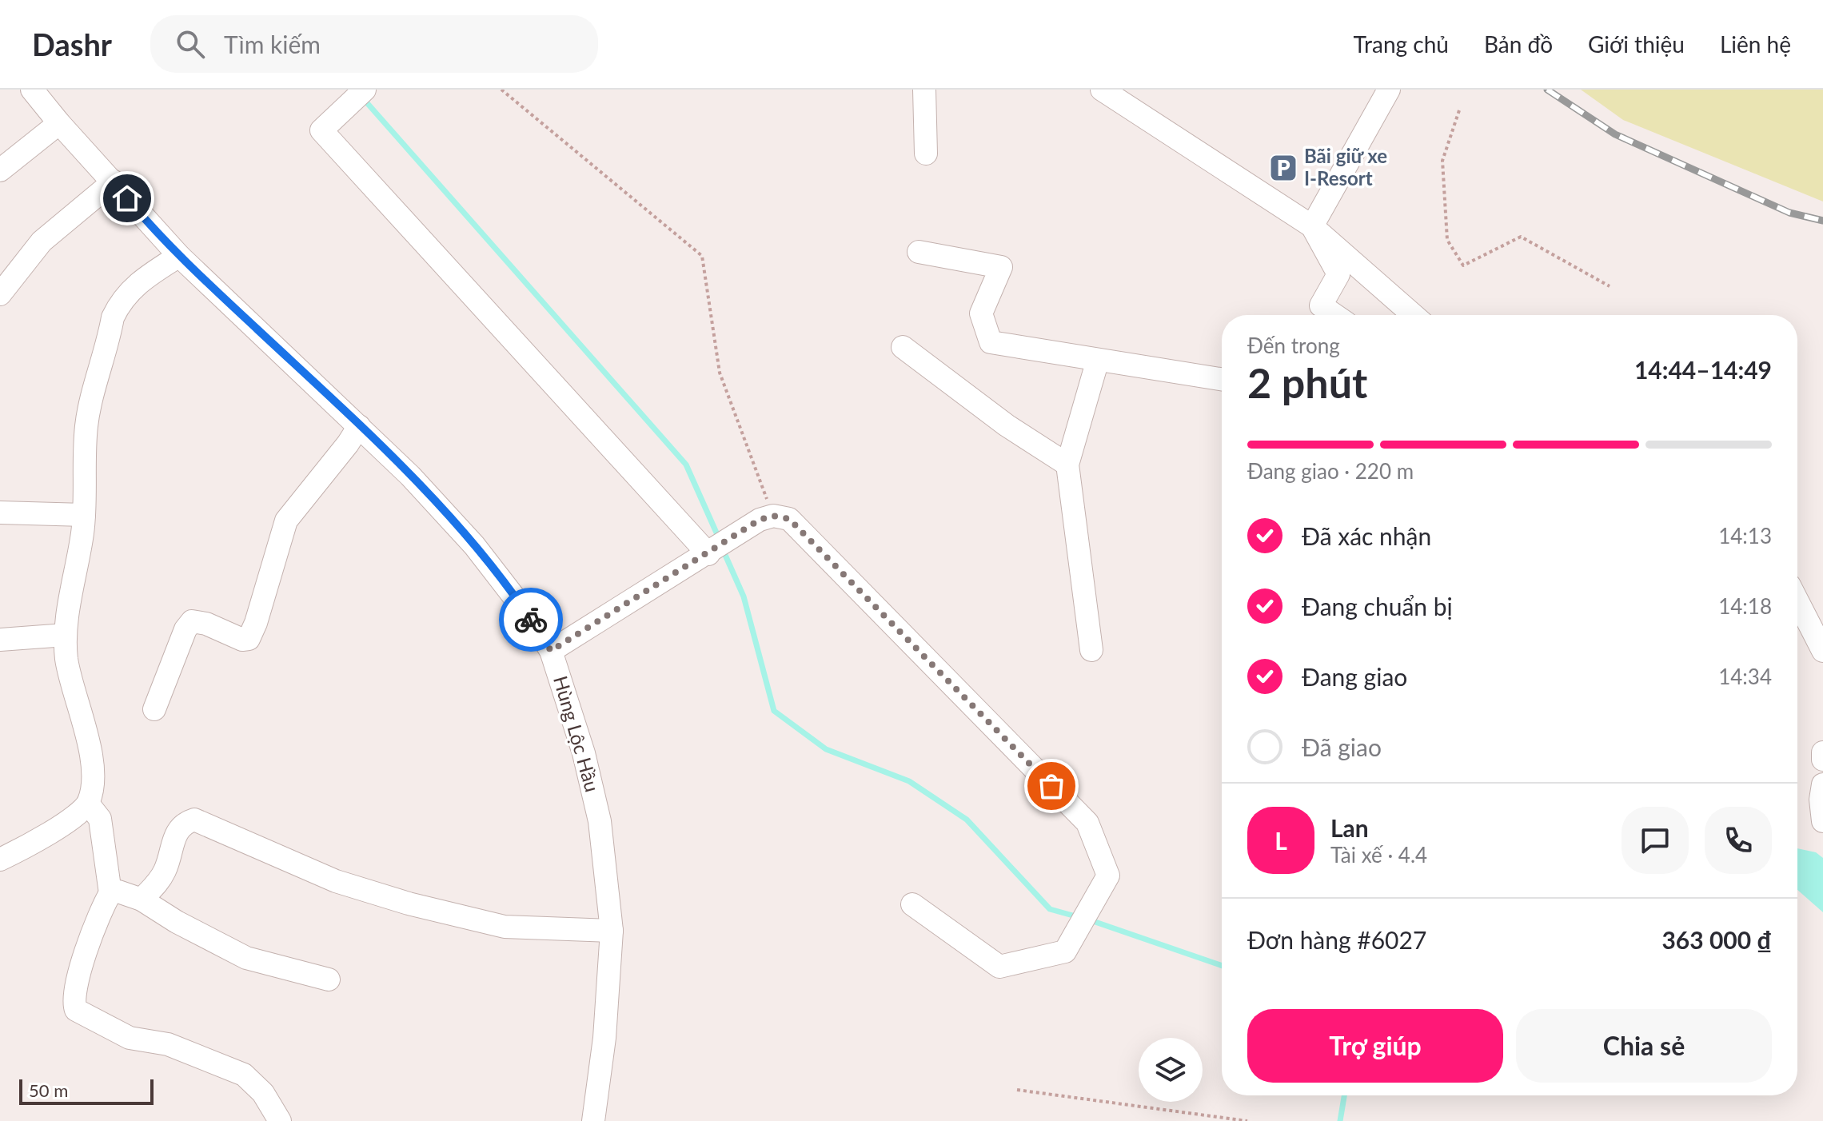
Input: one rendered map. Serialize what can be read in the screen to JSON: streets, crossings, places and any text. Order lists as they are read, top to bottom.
{
  "streets": {
    "street": ["Hùng Lộc Hầu"]
  },
  "places": {
    "parking": ["Bãi giữ xe I-Resort"]
  },
  "scale_bar": "50 m",
  "page": {
    "header": "Dashr",
    "search": "Tìm kiếm",
    "nav": [
      "Trang chủ",
      "Bản đồ",
      "Giới thiệu",
      "Liên hệ"
    ],
    "heading": ["2 phút", "Đến trong", "14:44–14:49"],
    "panel": [
      "Lan",
      "Tài xế · 4.4",
      "Đơn hàng #6027",
      "363 000 ₫"
    ],
    "bar": "Đang giao · 220 m",
    "list": [
      ["Đã xác nhận", "14:13"],
      ["Đang chuẩn bị", "14:18"],
      ["Đang giao", "14:34"],
      "Đã giao"
    ],
    "round": "L",
    "buttons": ["Trợ giúp", "Chia sẻ"],
    "scale": "50 m"
  }
}
